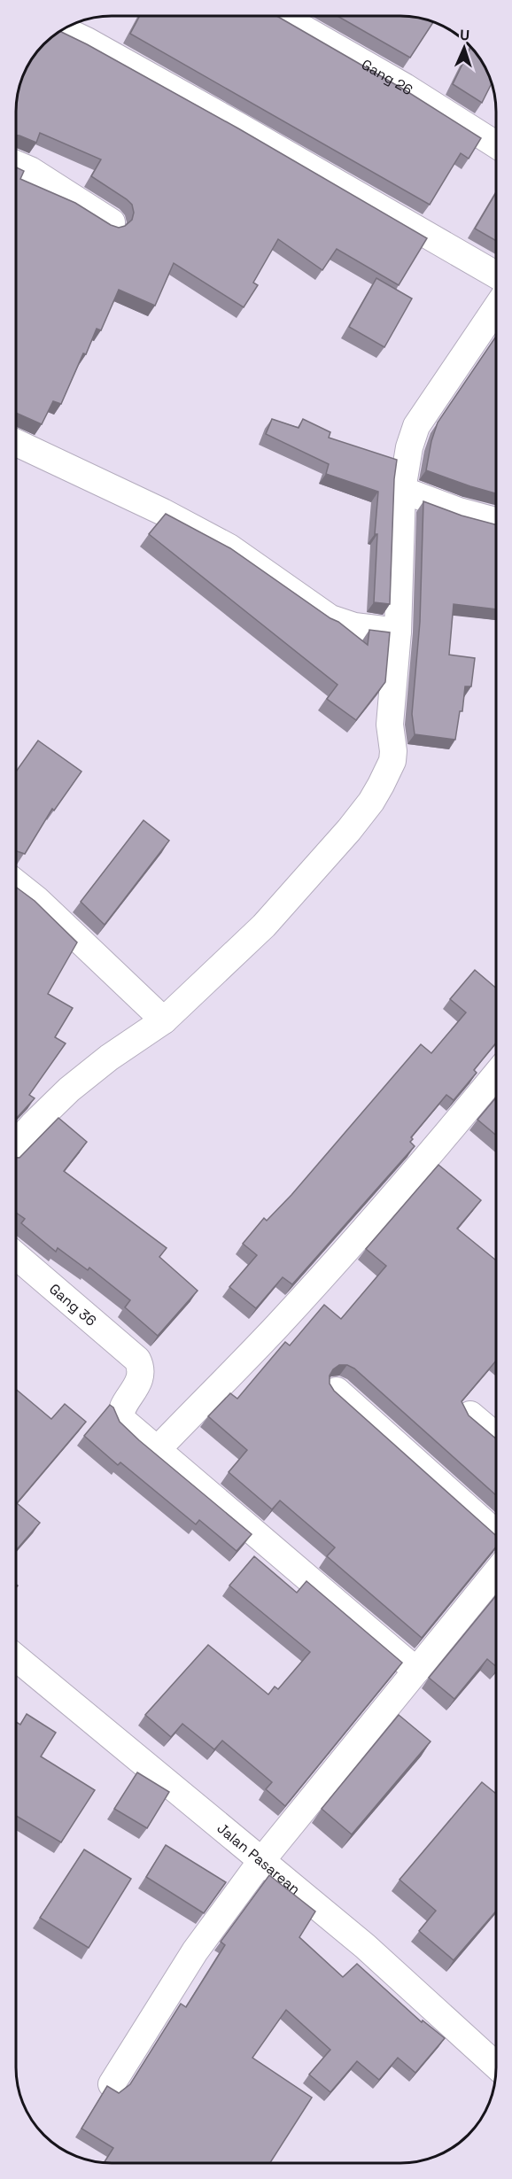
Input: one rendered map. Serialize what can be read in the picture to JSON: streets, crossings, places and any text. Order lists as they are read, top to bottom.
{
  "streets": {
    "street": ["Gang 26", "Gang 36", "Jalan Pasarean"]
  },
  "north": "top"
}
